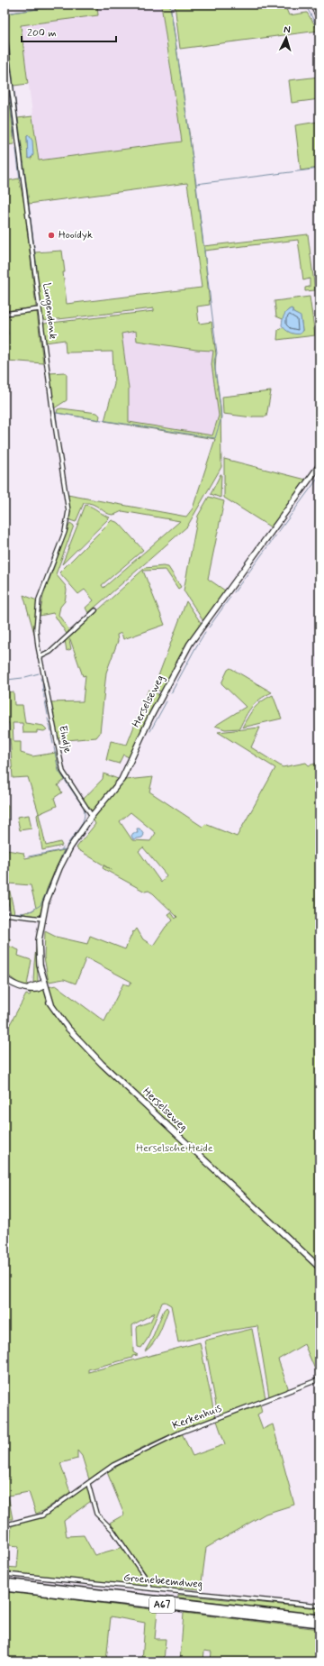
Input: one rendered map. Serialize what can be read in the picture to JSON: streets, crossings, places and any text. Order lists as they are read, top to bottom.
{
  "streets": {
    "highway": ["A67"],
    "street": [
      "Lungendonk",
      "Herselseweg",
      "Eindje",
      "Kerkenhuis",
      "Groenebeemdweg"
    ]
  },
  "crossings": [
    ["Lungendonk", "Eindje"],
    ["Herselseweg", "Eindje"]
  ],
  "parks": ["Herselsche Heide"],
  "places": ["Hooidyk"],
  "scale_bar": "200 m",
  "north": "top"
}
